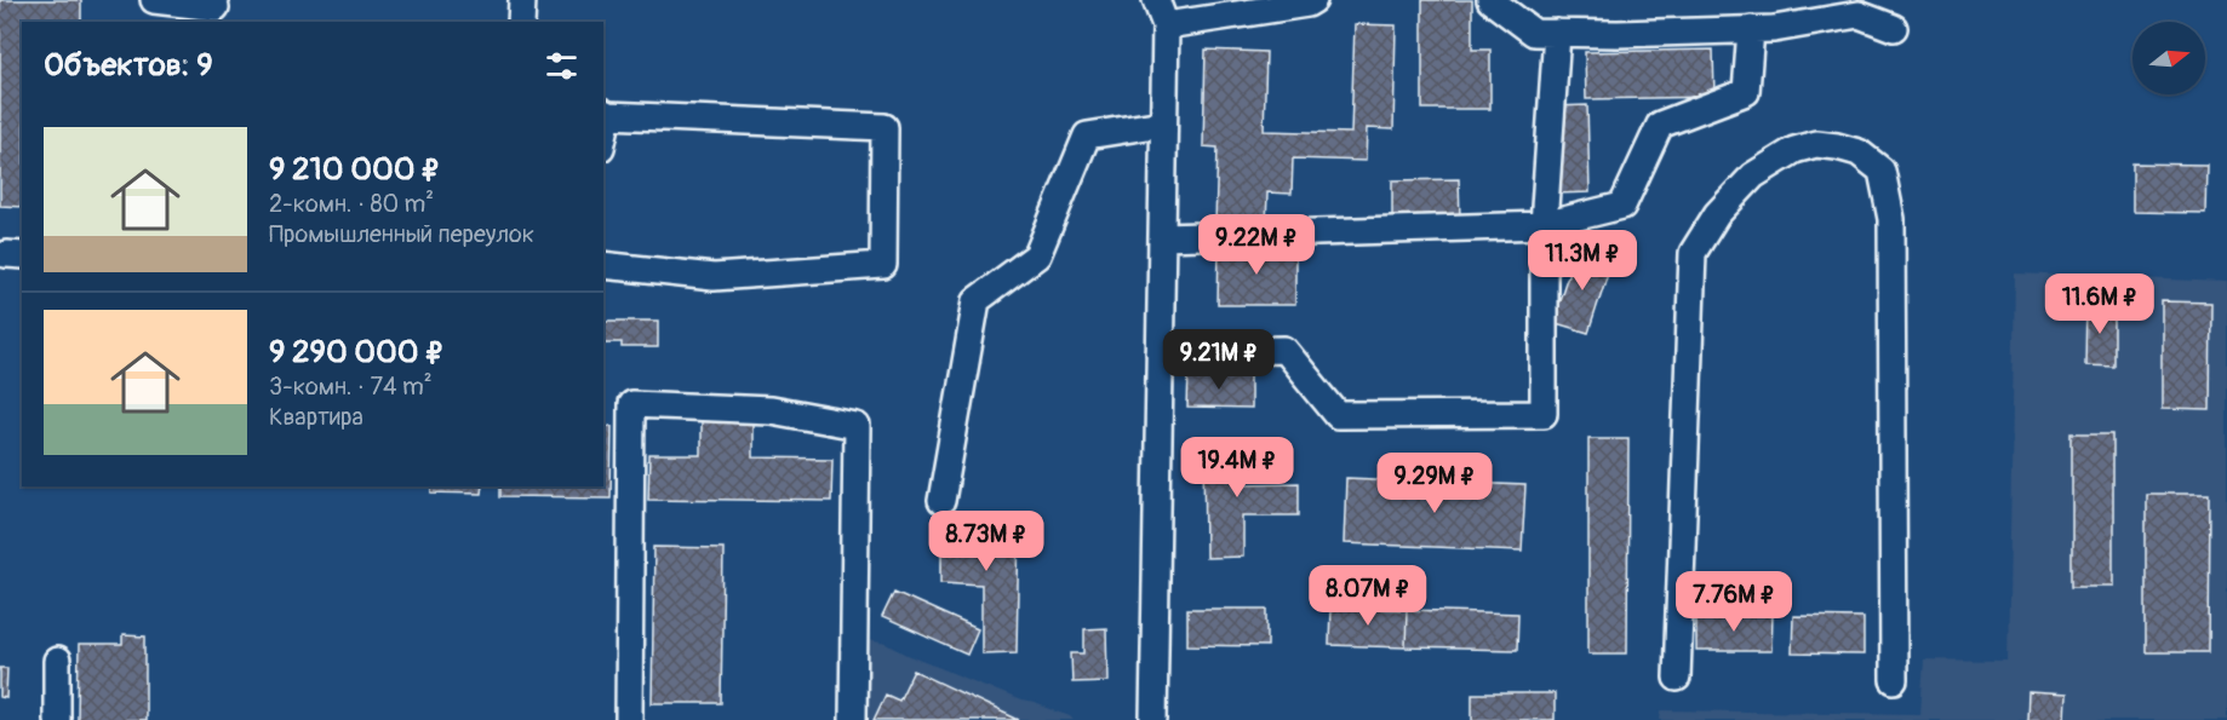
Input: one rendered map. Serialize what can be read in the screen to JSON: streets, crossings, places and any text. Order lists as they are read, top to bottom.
{
  "north": "right",
  "page": {
    "heading": "Объектов: 9",
    "list": [
      {
        "name": "9 210 000 ₽",
        "note": "2-комн. · 80 m² · Промышленный переулок"
      },
      {
        "name": "9 290 000 ₽",
        "note": "3-комн. · 74 m² · Квартира"
      }
    ],
    "price": [
      "9.22M ₽",
      "11.3M ₽",
      "11.6M ₽",
      "9.21M ₽",
      "19.4M ₽",
      "9.29M ₽",
      "8.73M ₽",
      "8.07M ₽",
      "7.76M ₽"
    ]
  }
}
